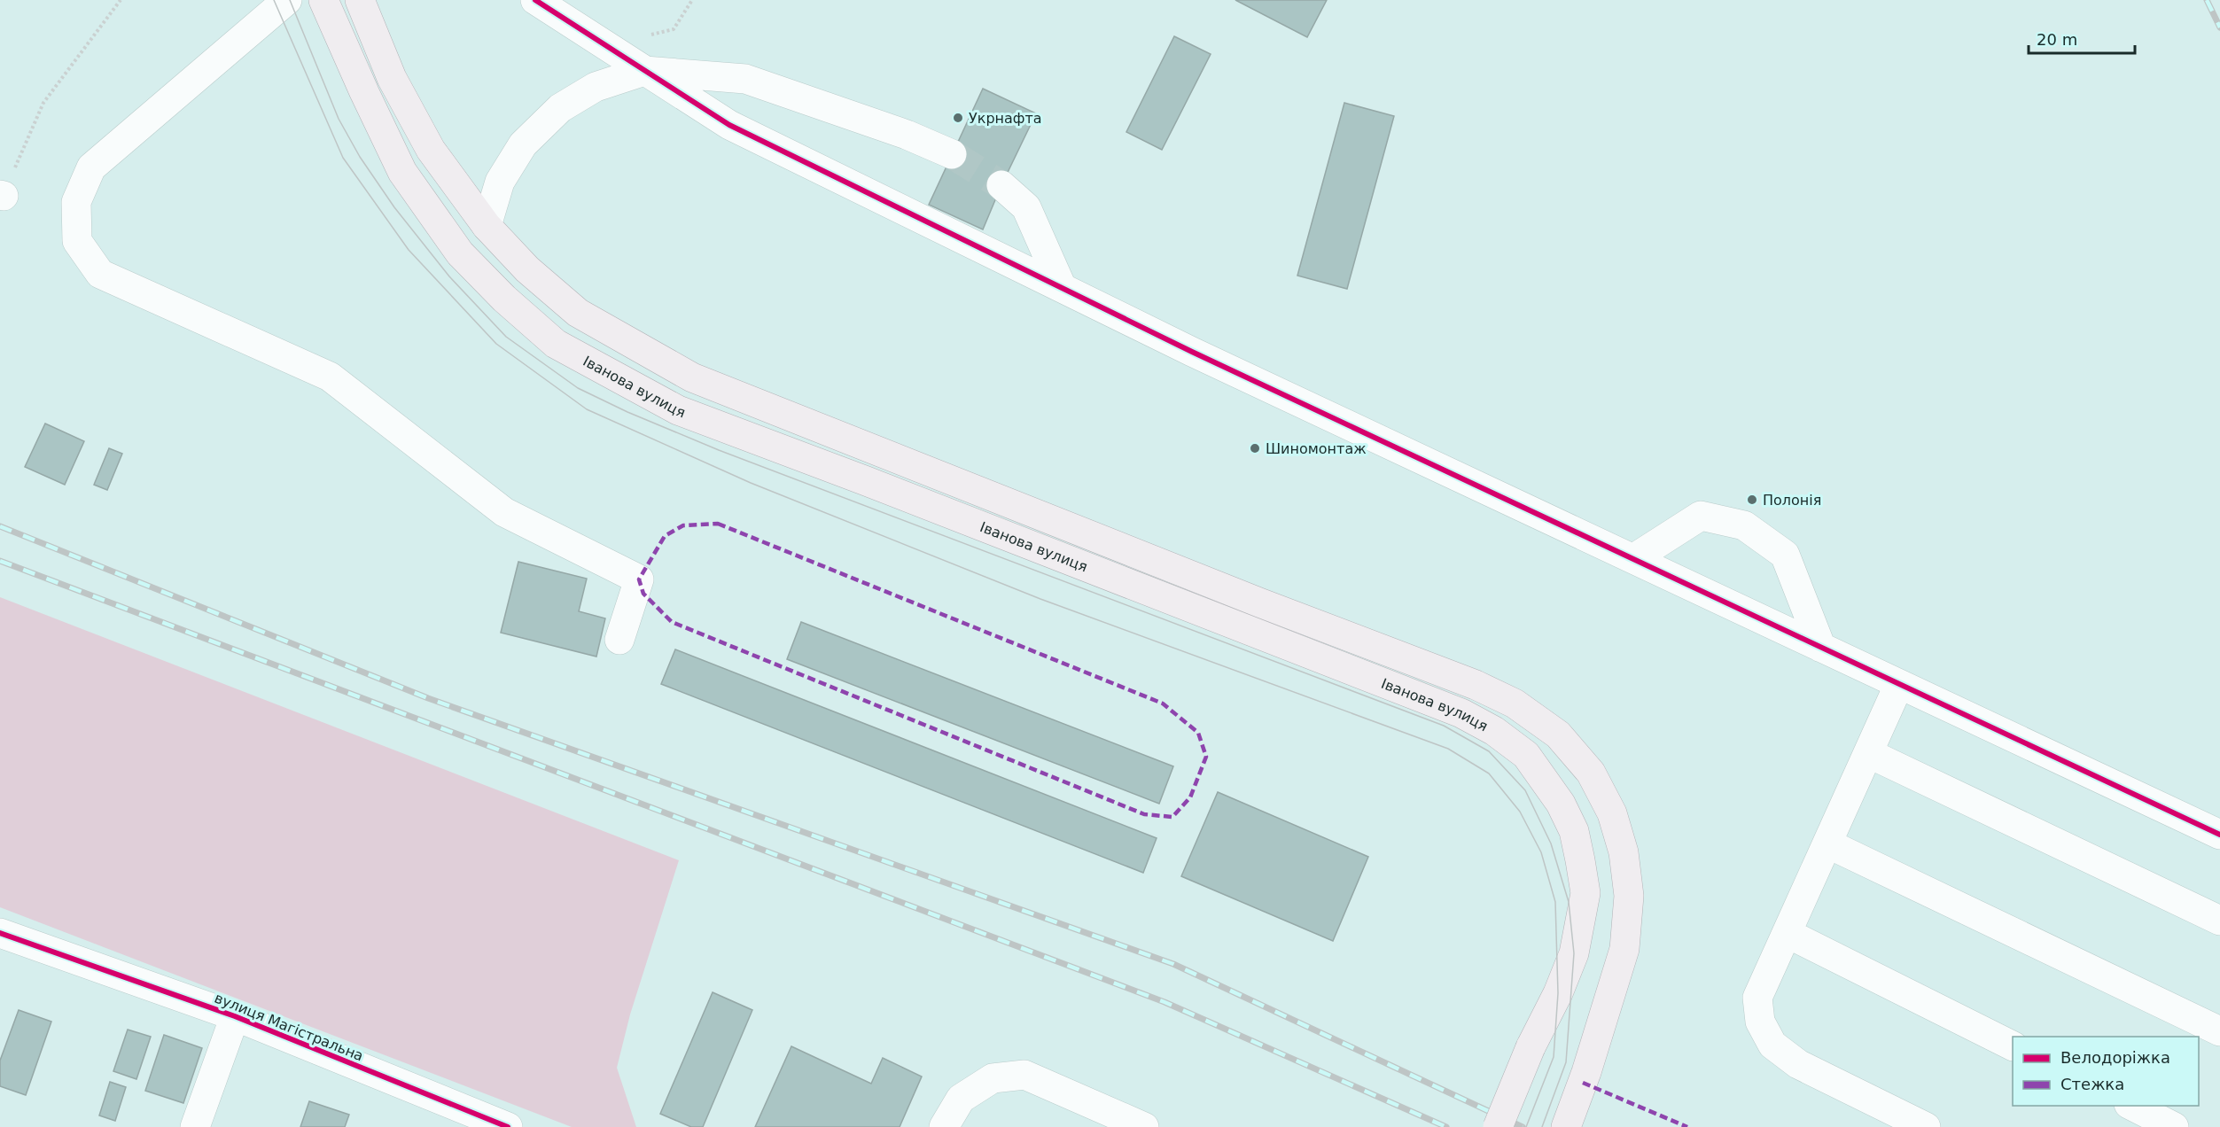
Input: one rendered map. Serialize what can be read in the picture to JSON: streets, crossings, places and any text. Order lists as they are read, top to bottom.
{
  "streets": {
    "main road": ["Іванова вулиця"],
    "street": ["вулиця Магістральна"]
  },
  "places": ["Укрнафта", "Шиномонтаж", "Полонія"],
  "legend": ["Велодоріжка", "Стежка"],
  "scale_bar": "20 m"
}
